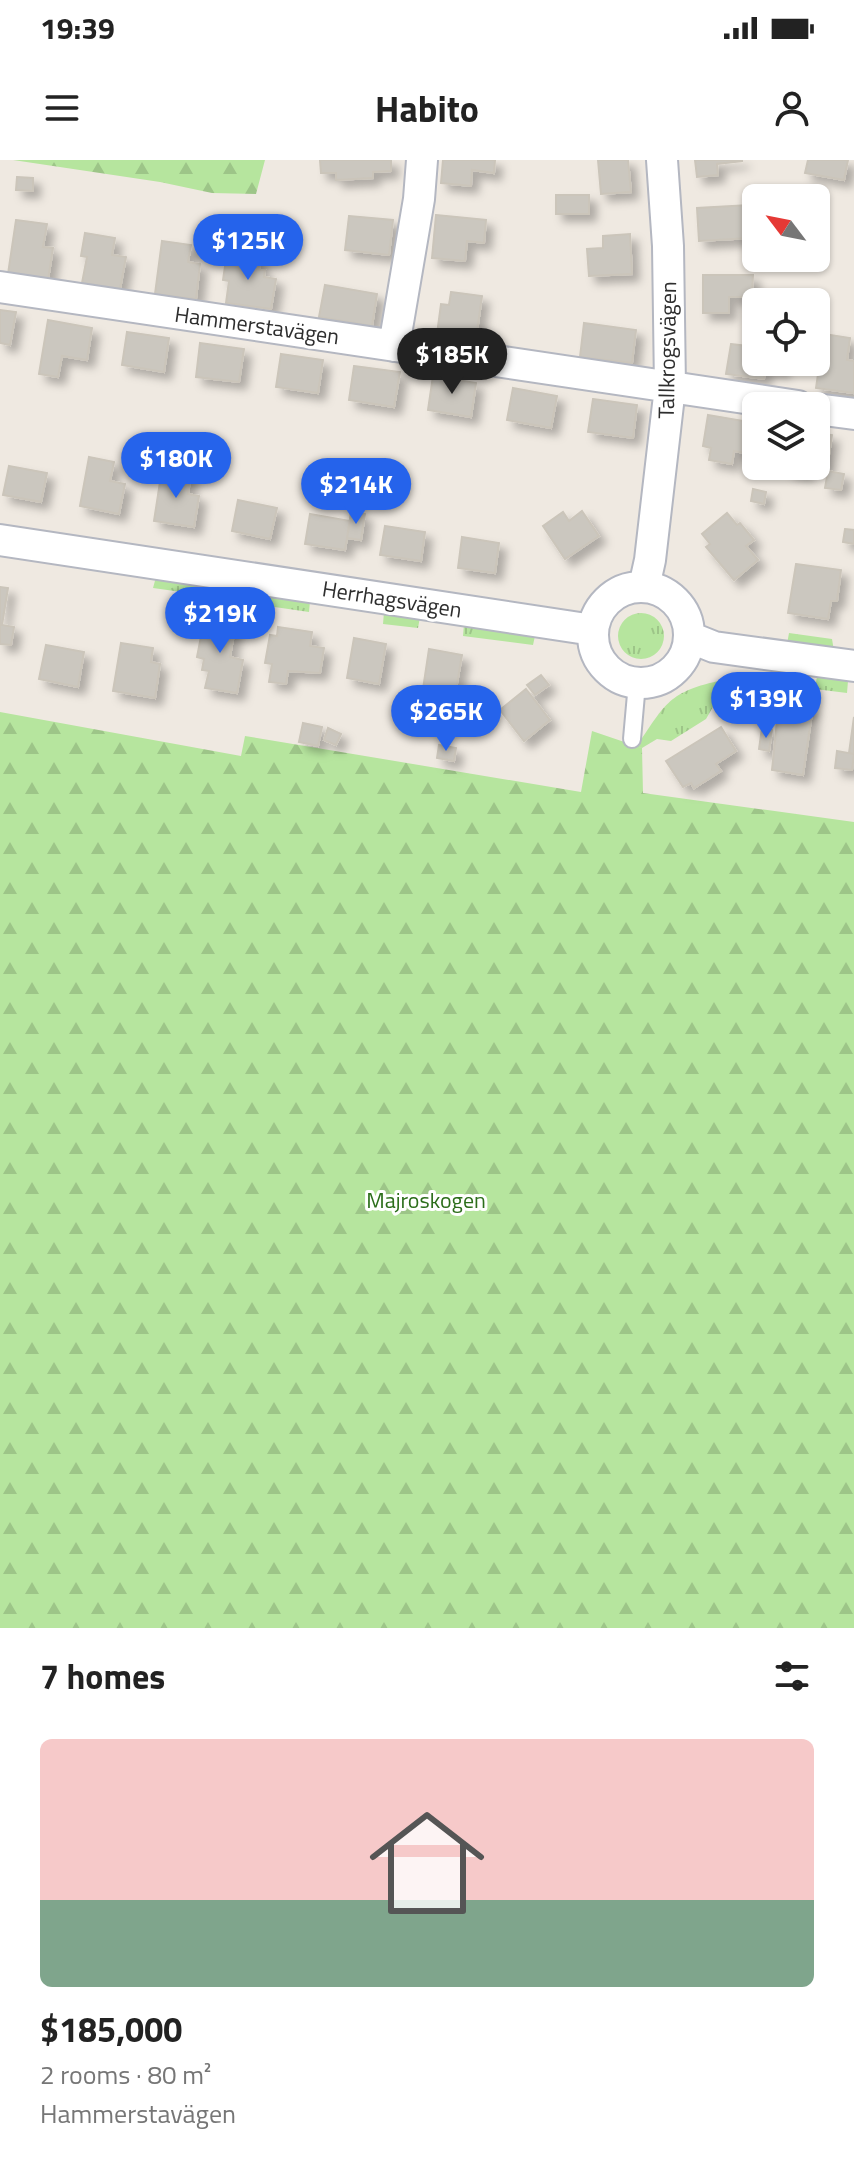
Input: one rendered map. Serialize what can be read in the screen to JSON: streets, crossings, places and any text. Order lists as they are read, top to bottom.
{
  "streets": {
    "street": ["Hammerstavägen", "Tallkrogsvägen", "Herrhagsvägen"]
  },
  "crossings": [
    ["Hammerstavägen", "Tallkrogsvägen"],
    ["Tallkrogsvägen", "Herrhagsvägen"]
  ],
  "parks": ["Majroskogen"],
  "north": "top left",
  "page": {
    "status": "19:39",
    "header": "Habito",
    "price": [
      "$125K",
      "$185K",
      "$180K",
      "$214K",
      "$219K",
      "$139K",
      "$265K"
    ],
    "heading": "7 homes",
    "list": [
      {
        "name": "$185,000",
        "note": "2 rooms · 80 m² · Hammerstavägen"
      }
    ]
  }
}
